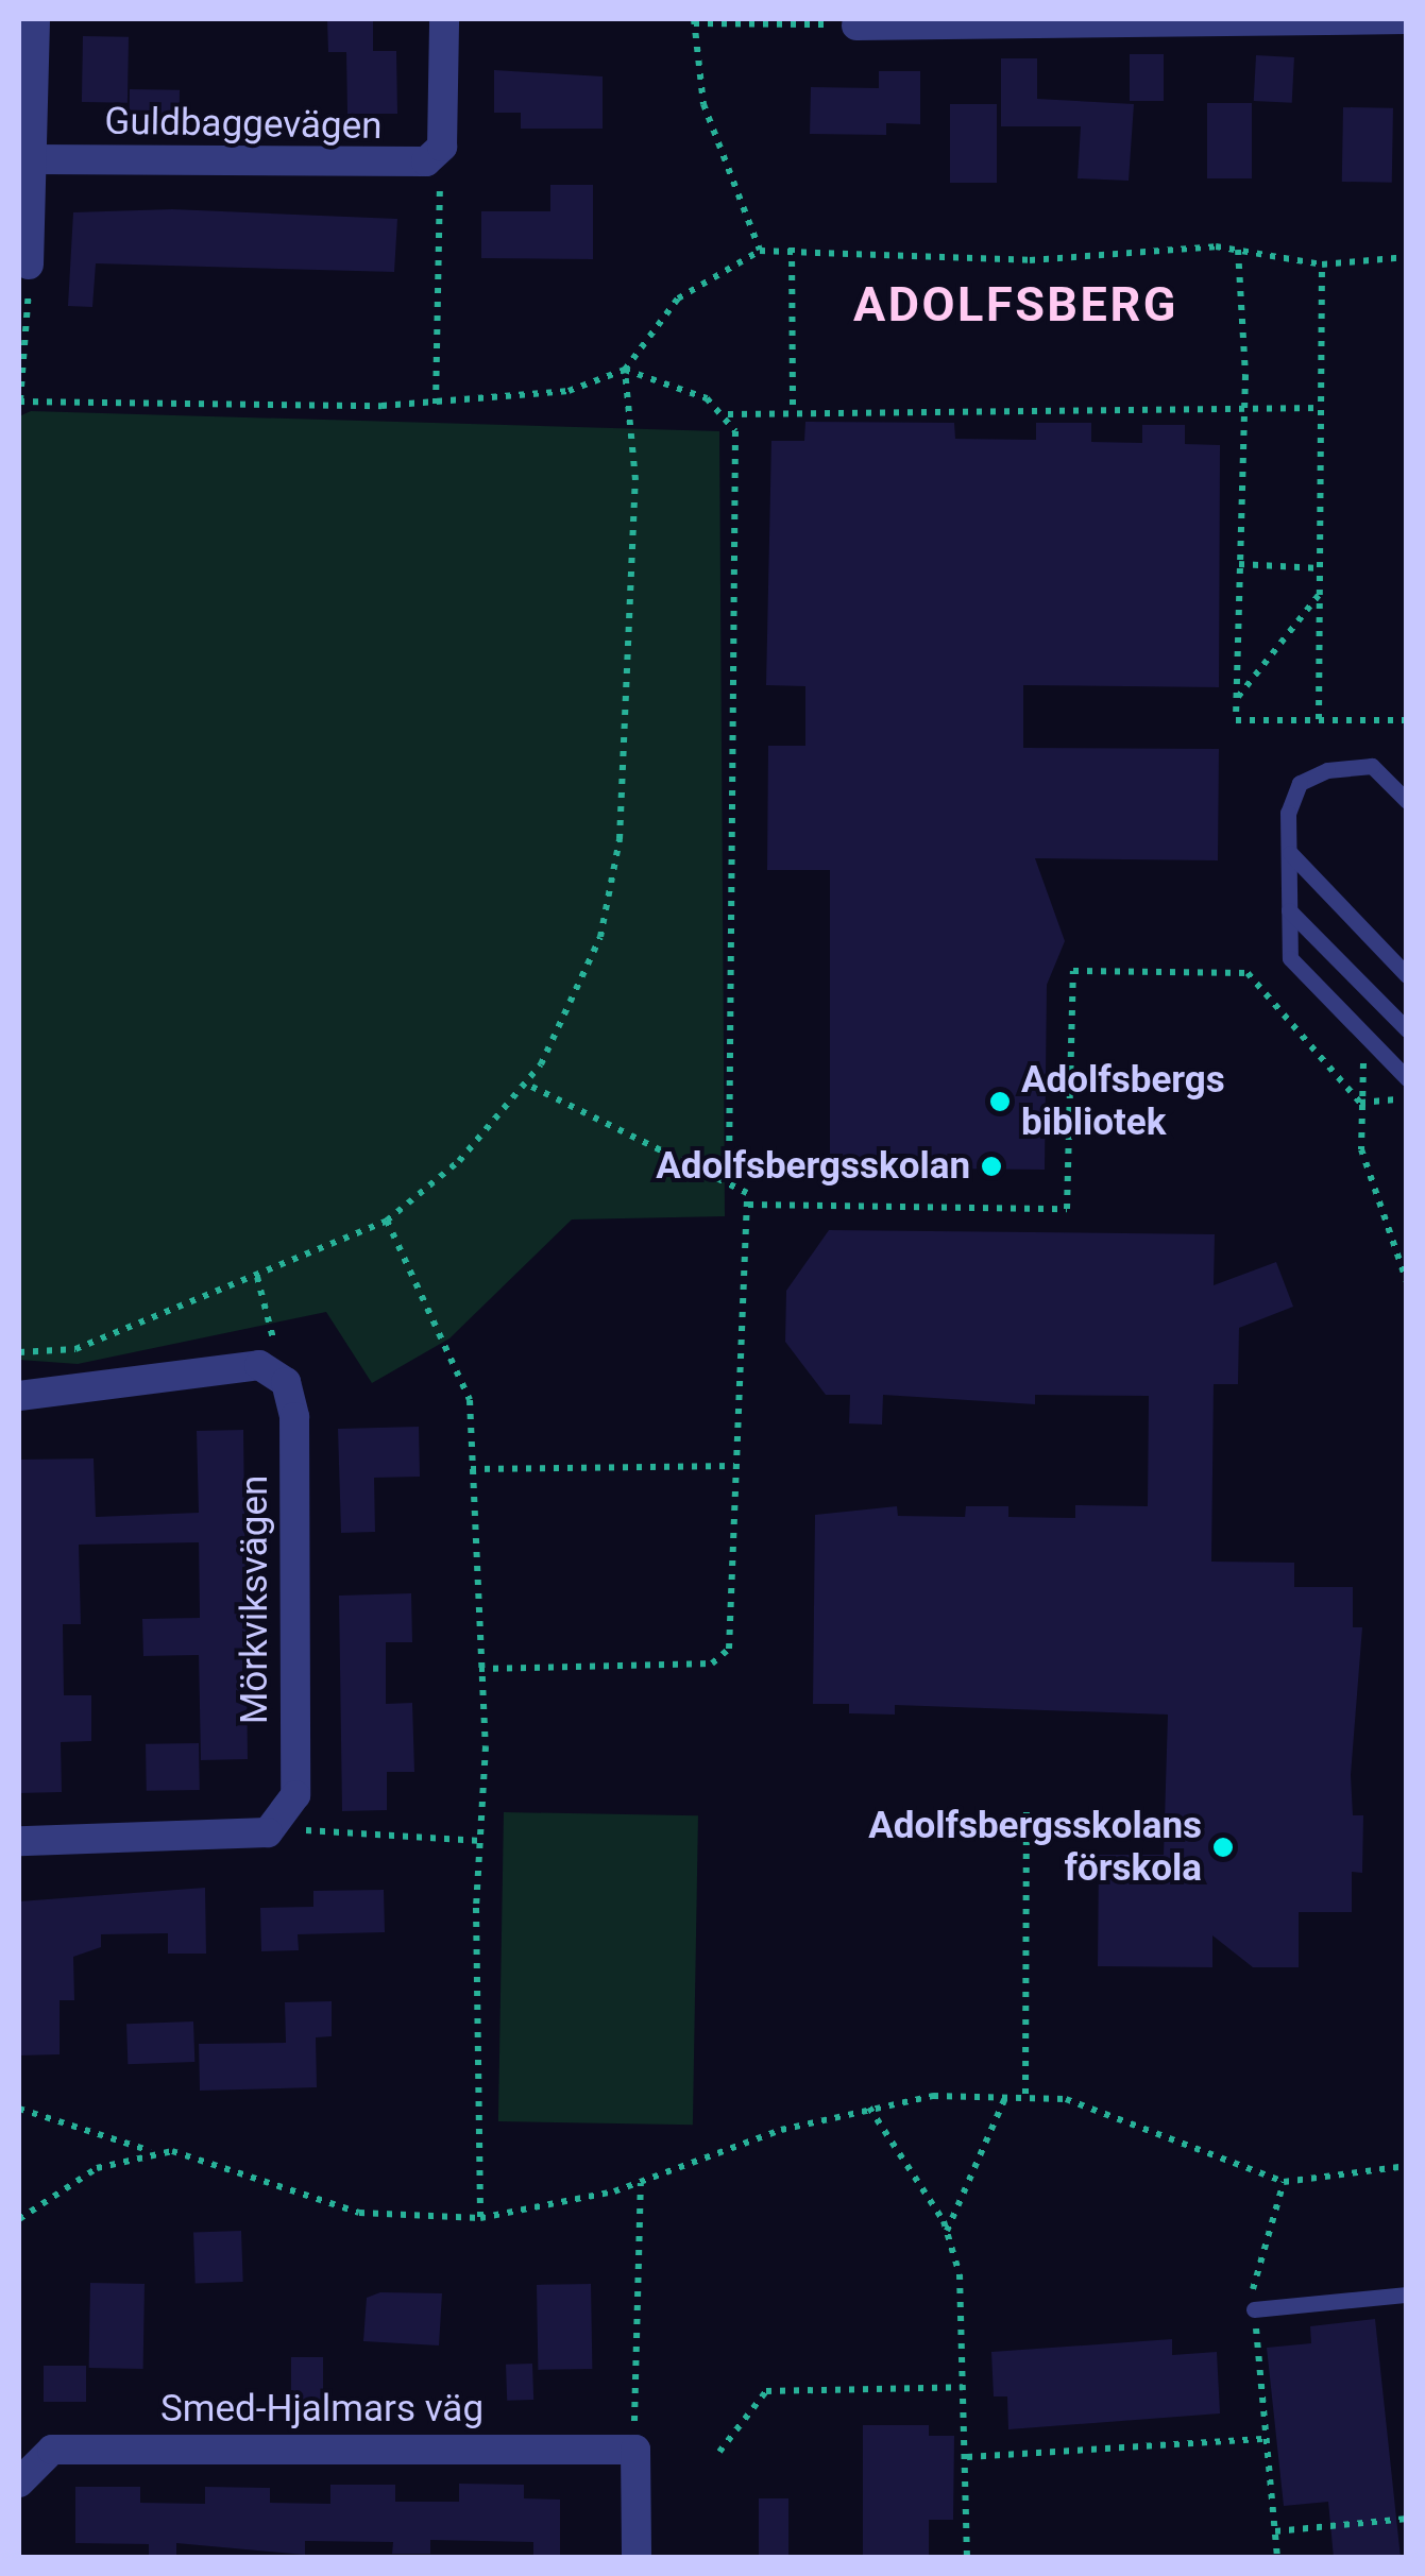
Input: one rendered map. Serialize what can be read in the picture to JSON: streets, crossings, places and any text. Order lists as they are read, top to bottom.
{
  "streets": {
    "street": ["Guldbaggevägen", "Mörkviksvägen", "Smed-Hjalmars väg"]
  },
  "districts": ["ADOLFSBERG"],
  "places": ["Adolfsbergs bibliotek", "Adolfsbergsskolan", "Adolfsbergsskolans förskola"]
}
